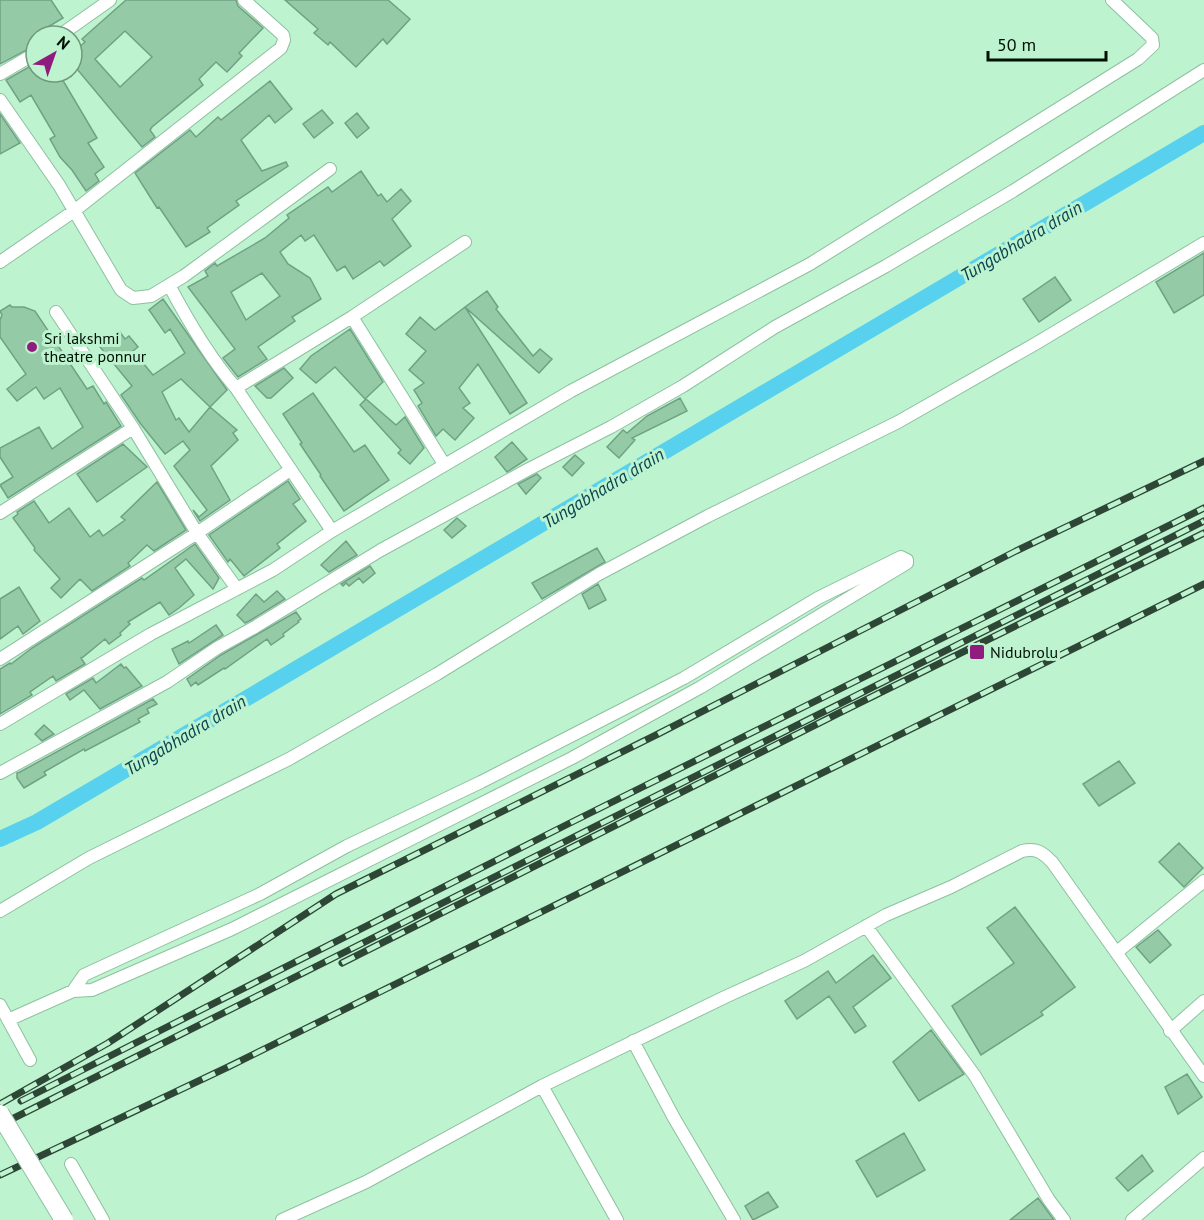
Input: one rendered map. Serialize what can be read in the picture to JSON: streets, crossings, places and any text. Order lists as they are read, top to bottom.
{
  "water": ["Tungabhadra drain"],
  "places": {
    "other": ["Sri lakshmi theatre ponnur"],
    "transit": ["Nidubrolu"]
  },
  "scale_bar": "50 m",
  "north": "top right"
}
